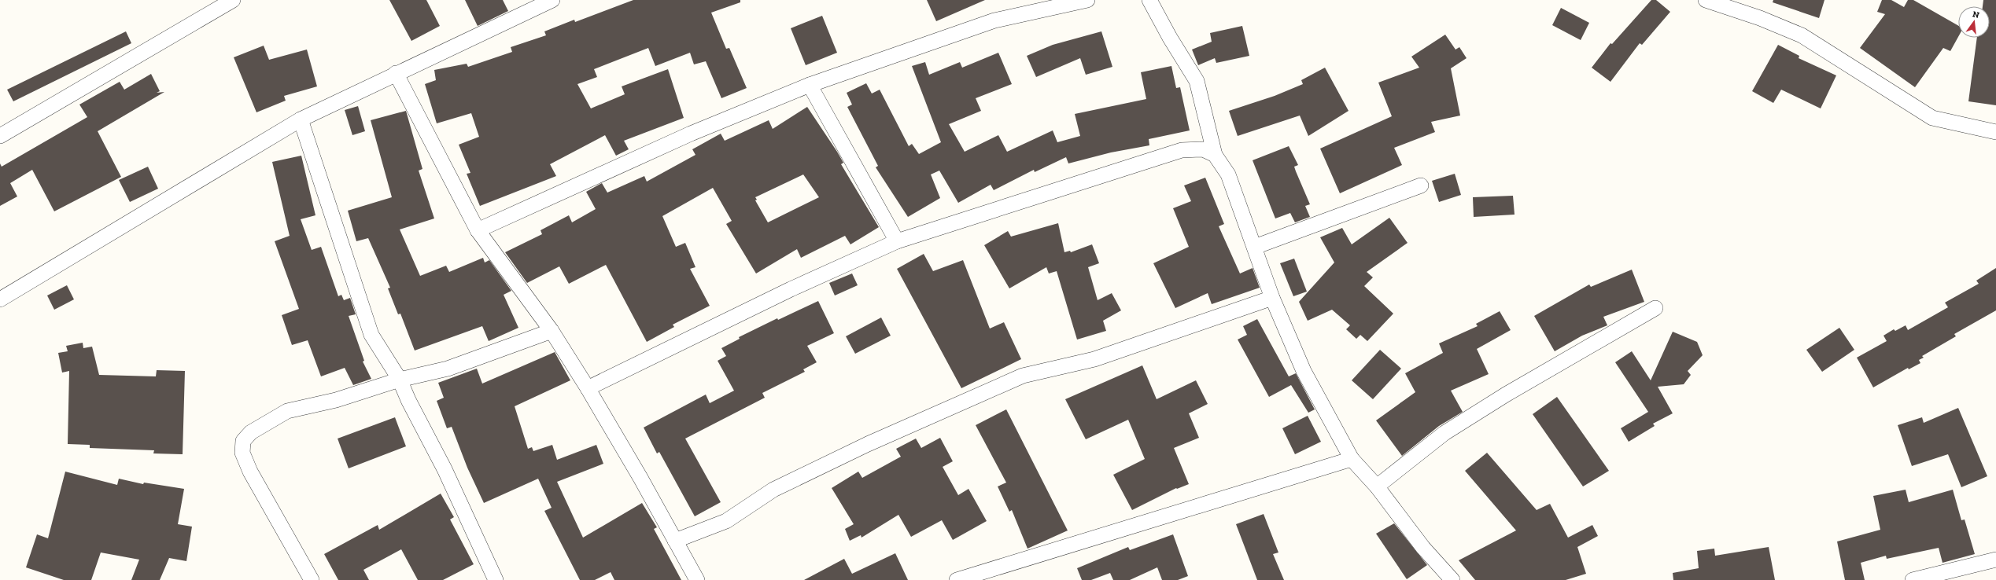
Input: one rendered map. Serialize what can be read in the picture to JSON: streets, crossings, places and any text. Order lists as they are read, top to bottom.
{
  "north": "top"
}
